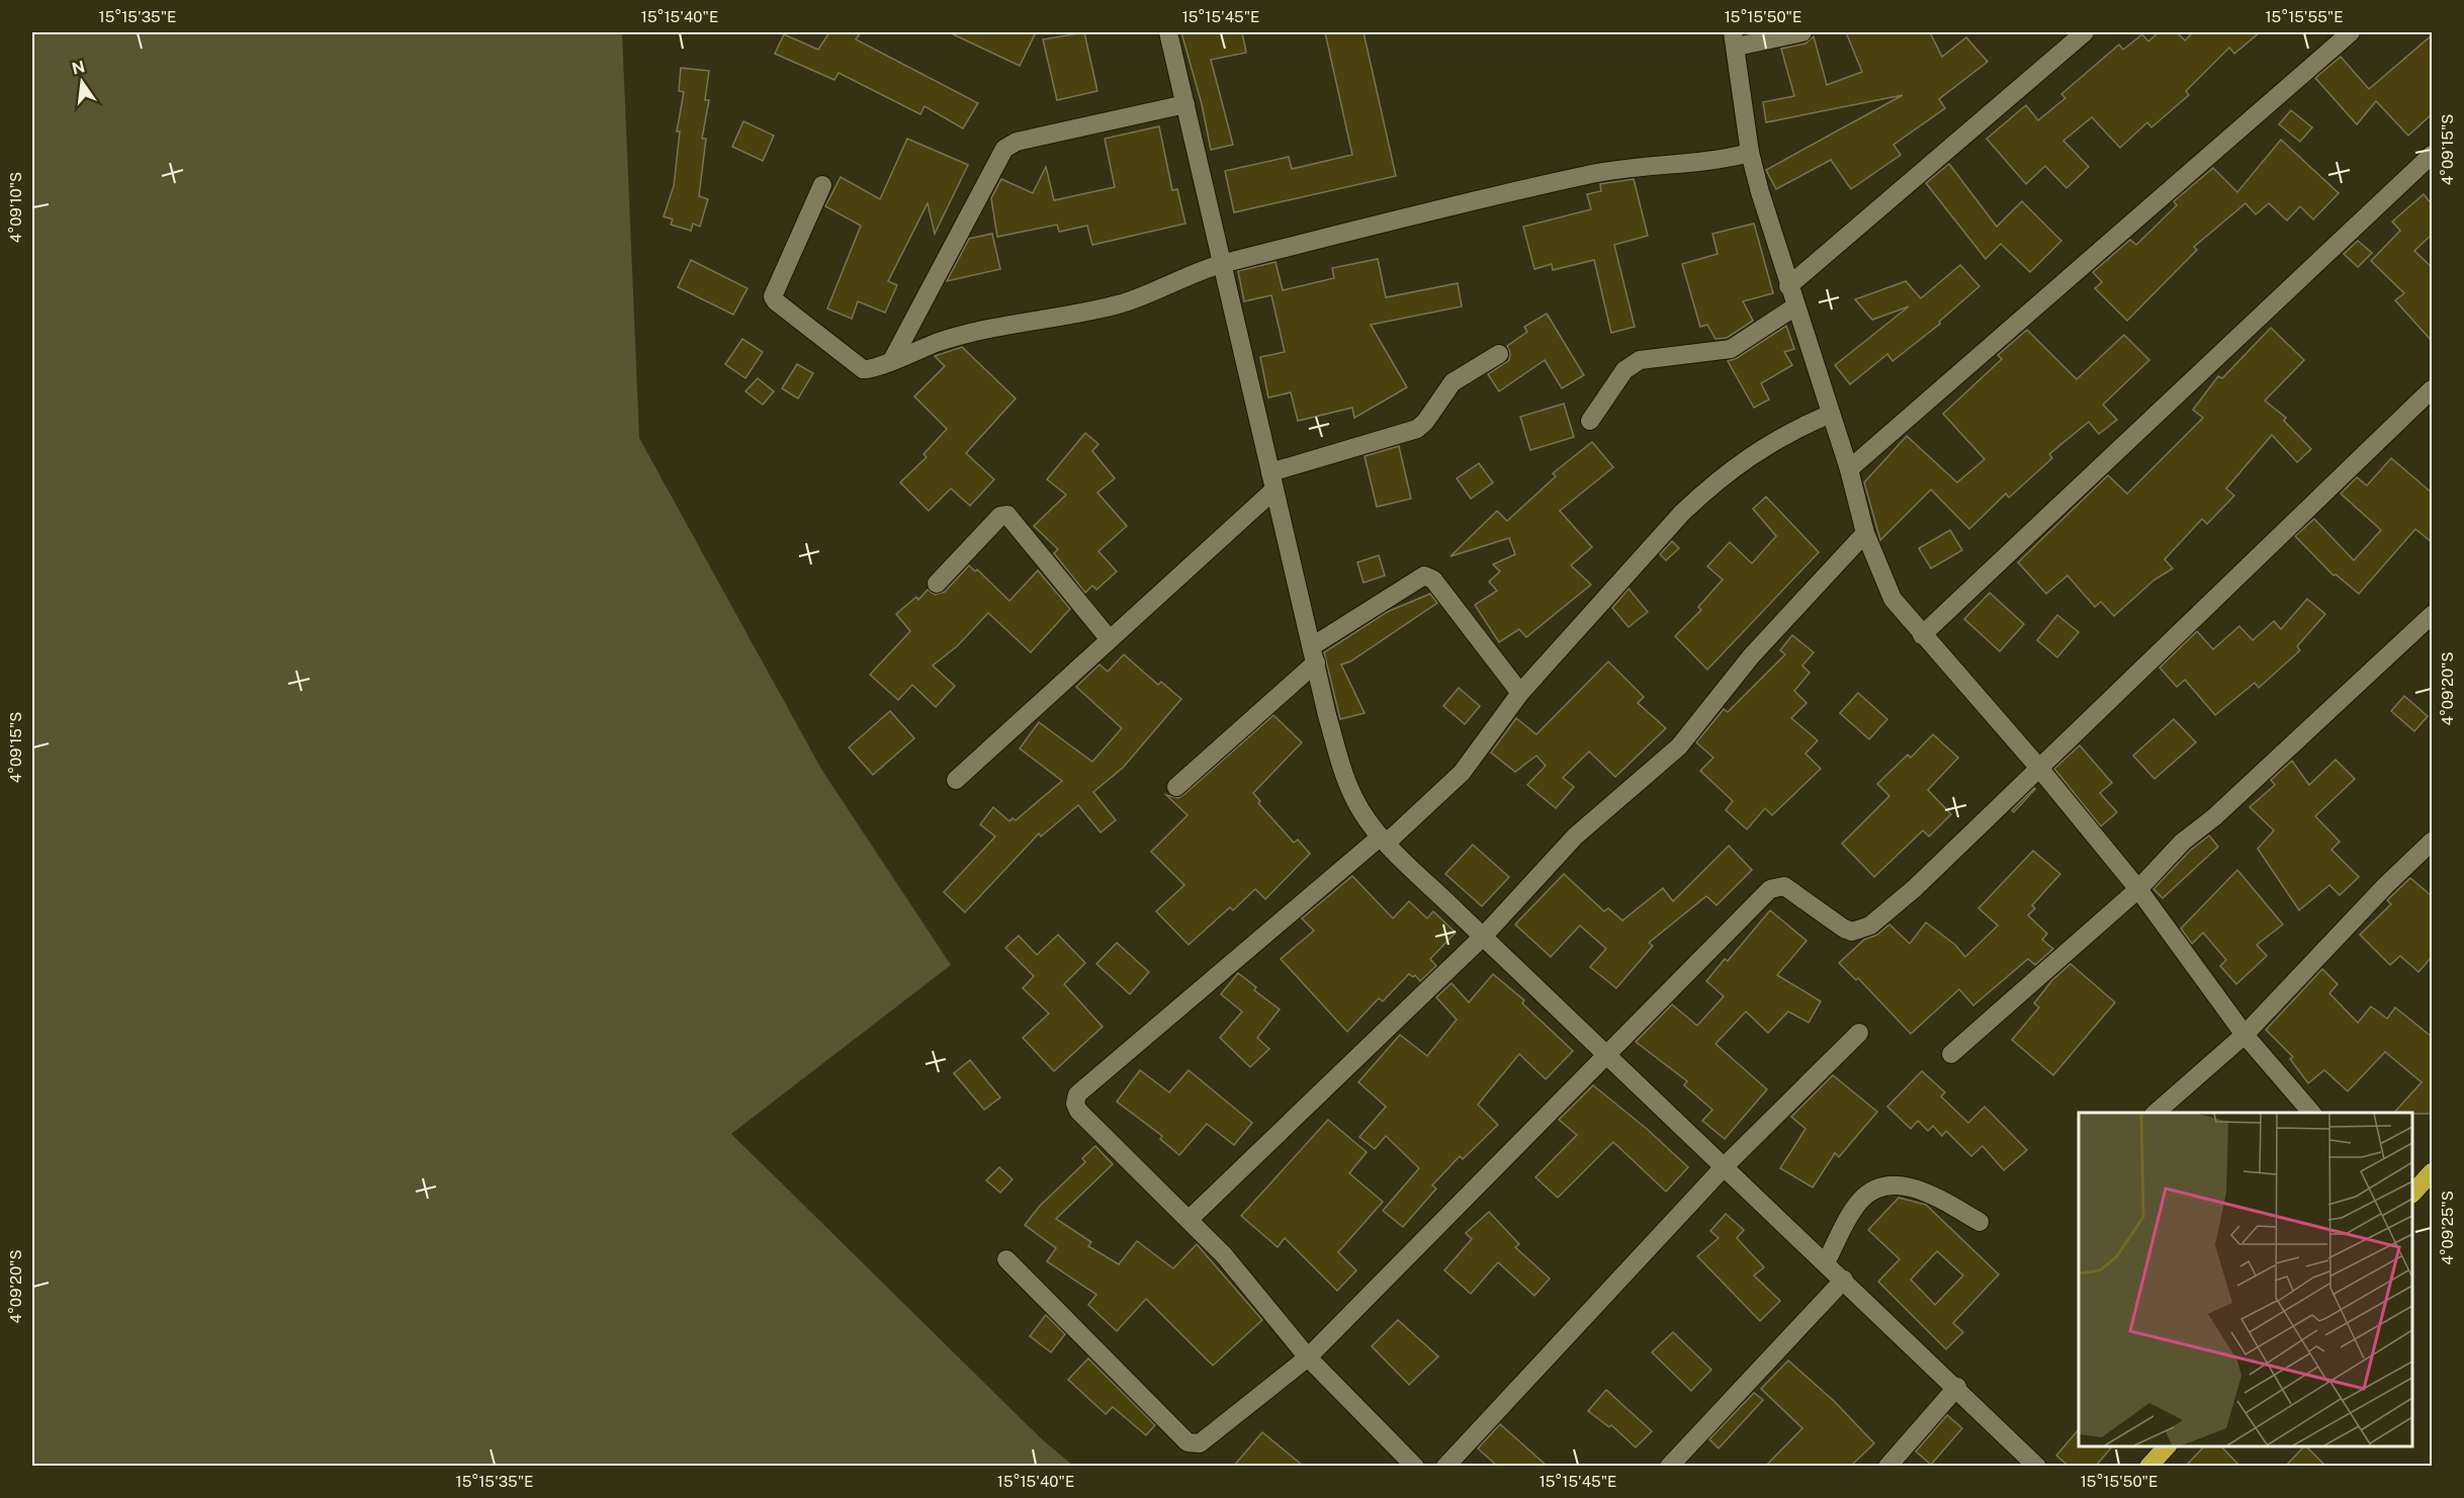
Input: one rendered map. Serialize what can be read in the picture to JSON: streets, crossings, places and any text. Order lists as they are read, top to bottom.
{
  "north": "top",
  "coordinates": [
    "15°15'35\"E",
    "15°15'40\"E",
    "15°15'45\"E",
    "15°15'50\"E",
    "15°15'55\"E",
    "4°09'15\"S",
    "4°09'10\"S",
    "4°09'20\"S",
    "4°09'25\"S"
  ]
}
